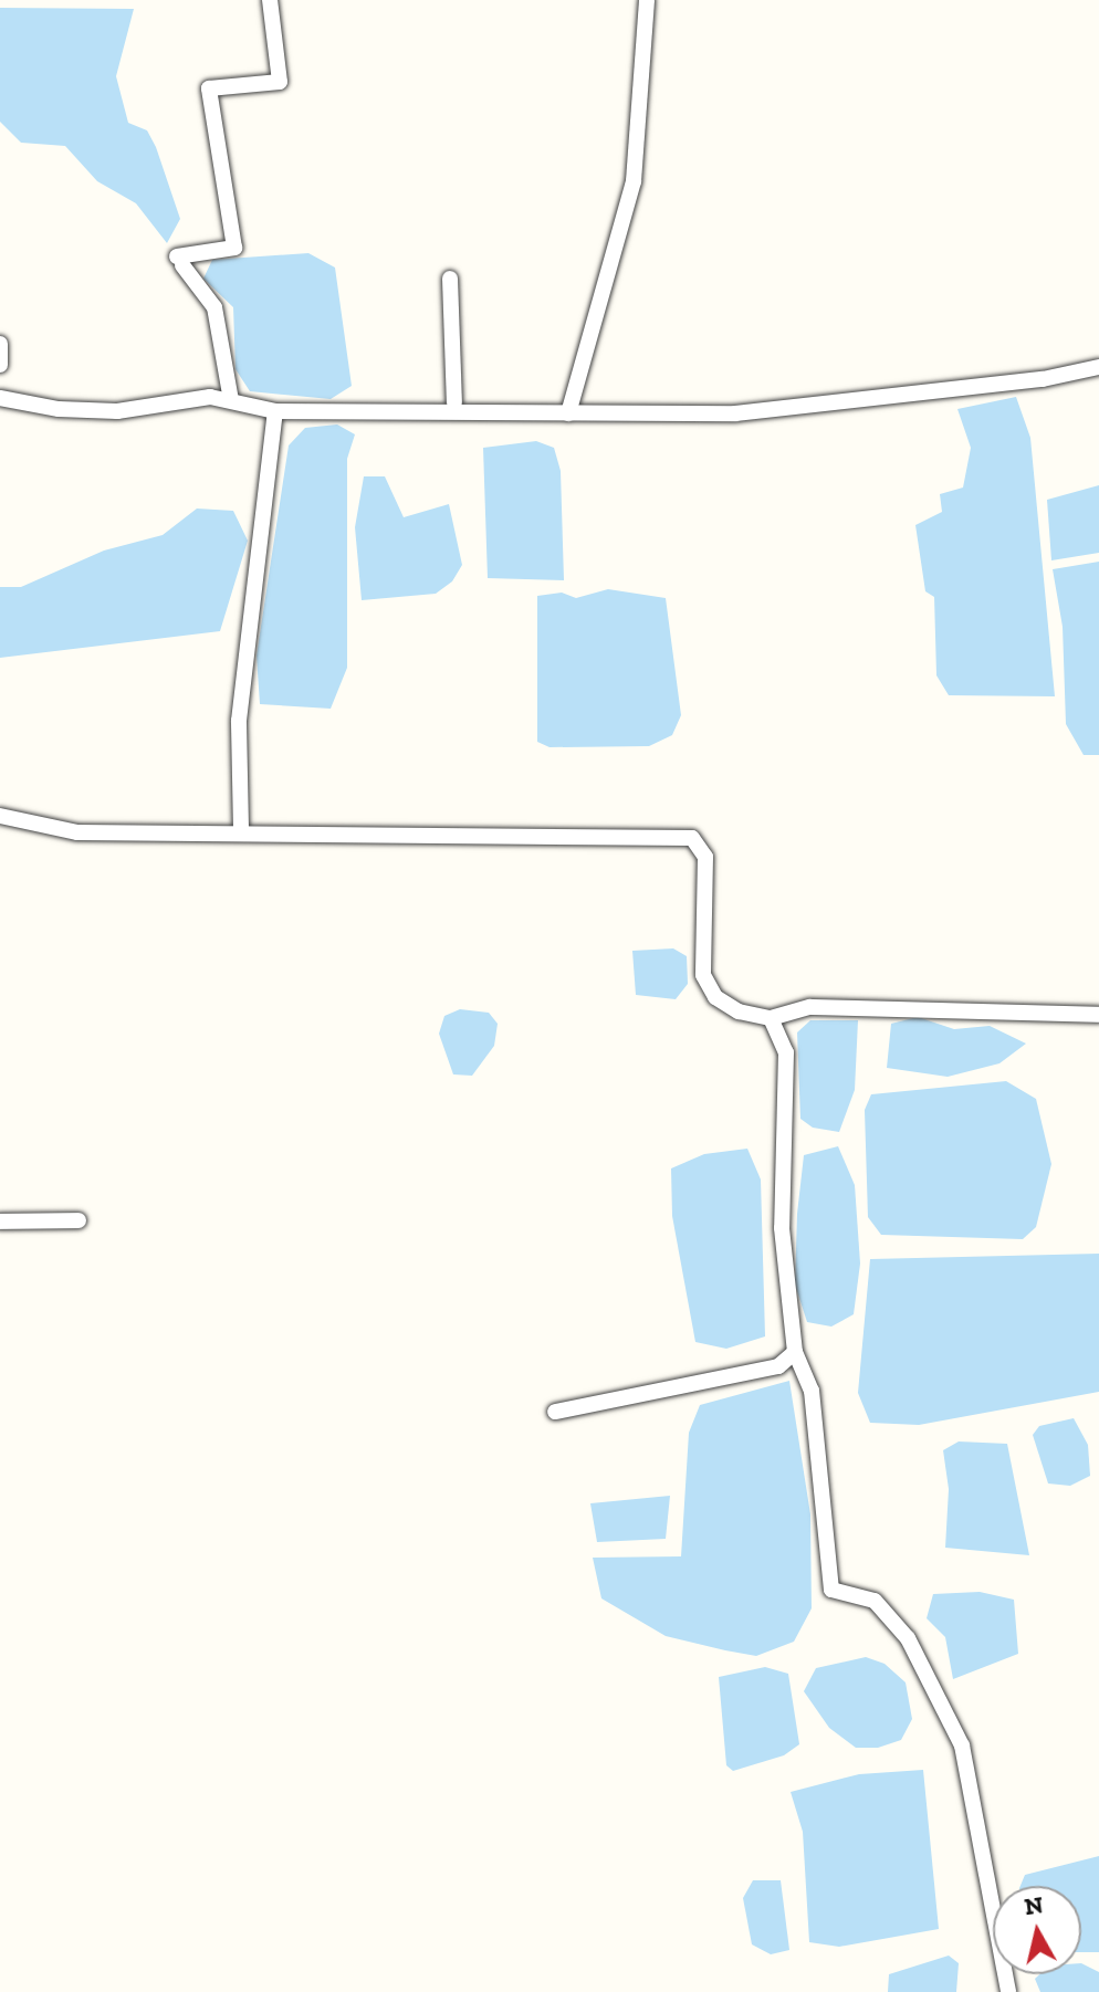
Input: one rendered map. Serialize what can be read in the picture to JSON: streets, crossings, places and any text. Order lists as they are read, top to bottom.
{
  "north": "top"
}
